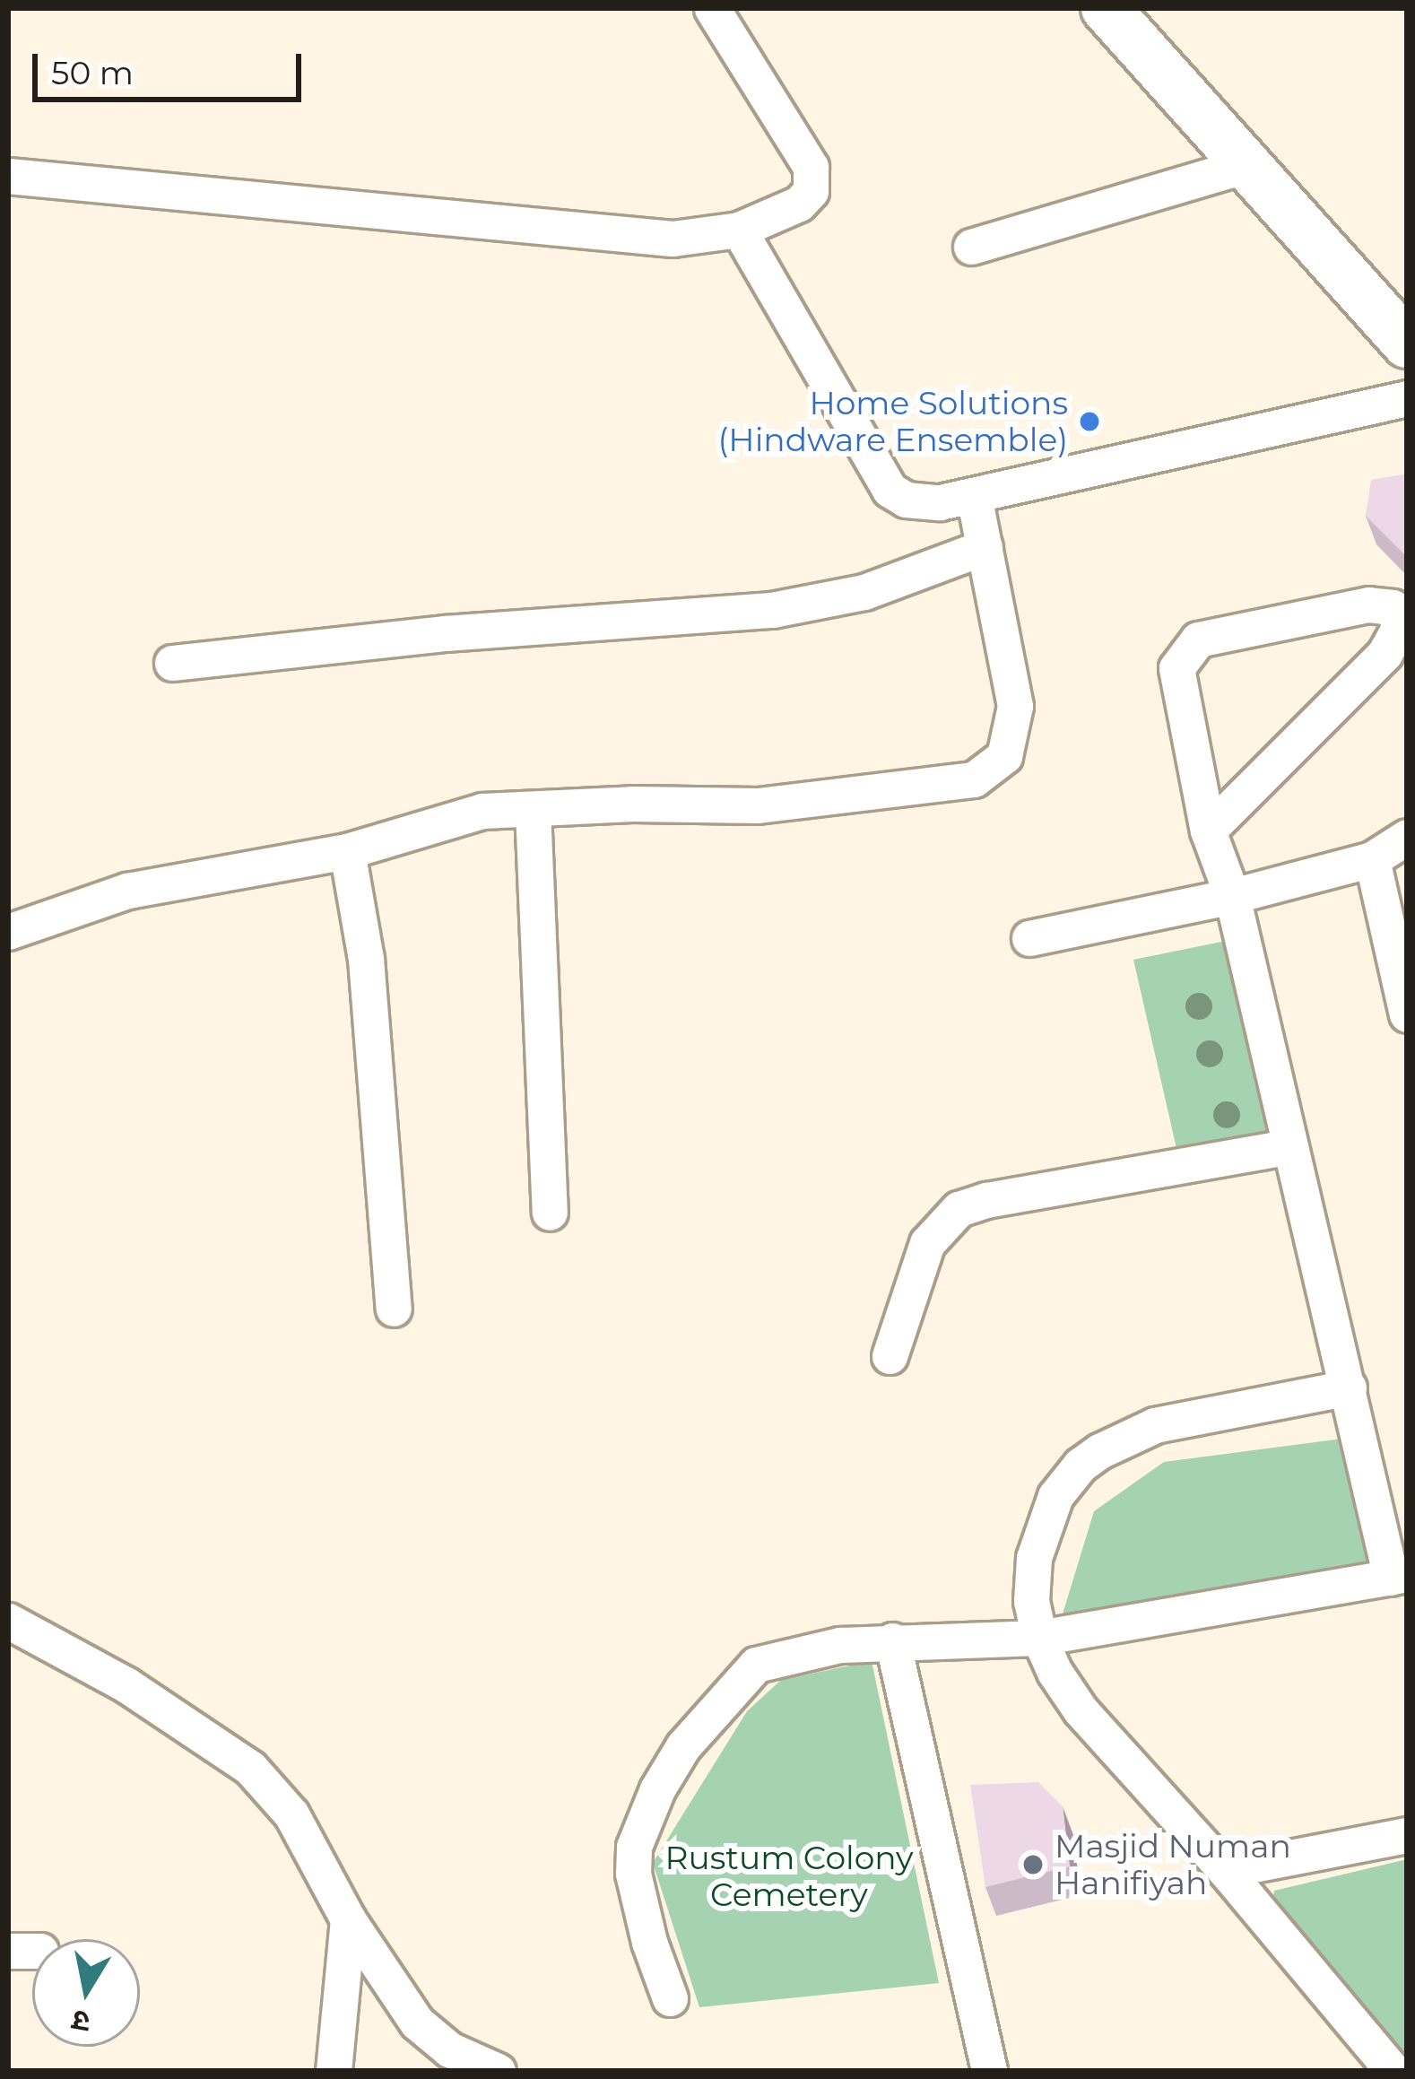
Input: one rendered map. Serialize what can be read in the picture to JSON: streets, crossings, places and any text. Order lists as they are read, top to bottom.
{
  "parks": ["Rustum Colony Cemetery"],
  "places": ["Home Solutions (Hindware Ensemble)", "Masjid Numan Hanifiyah"],
  "scale_bar": "50 m",
  "north": "bottom"
}
